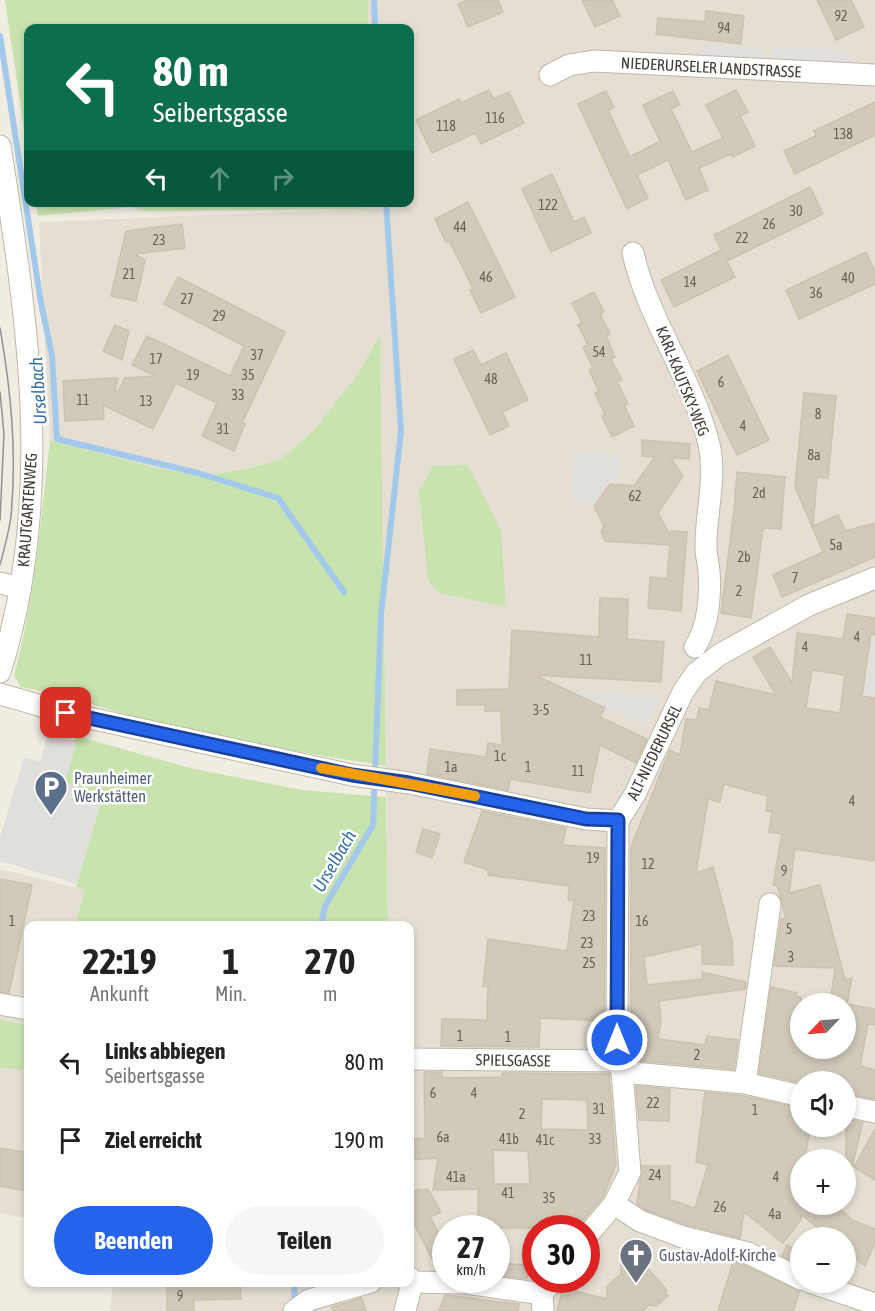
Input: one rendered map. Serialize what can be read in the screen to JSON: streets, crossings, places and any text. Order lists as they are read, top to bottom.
{
  "streets": {
    "street": [
      "NIEDERURSELER LANDSTRASSE",
      "KARL-KAUTSKY-WEG",
      "KRAUTGARTENWEG",
      "ALT-NIEDERURSEL",
      "SPIELSGASSE"
    ]
  },
  "crossings": [
    ["KARL-KAUTSKY-WEG", "ALT-NIEDERURSEL"]
  ],
  "water": ["Urselbach"],
  "places": {
    "parking": ["Praunheimer Werkstätten"],
    "church": ["Gustav-Adolf-Kirche"]
  },
  "house_numbers": [
    "92",
    "94",
    "116",
    "118",
    "138",
    "122",
    "30",
    "26",
    "44",
    "22",
    "23",
    "21",
    "46",
    "40",
    "14",
    "36",
    "27",
    "29",
    "54",
    "37",
    "17",
    "19",
    "35",
    "48",
    "6",
    "33",
    "11",
    "13",
    "8",
    "4",
    "31",
    "8a",
    "2d",
    "62",
    "5a",
    "2b",
    "7",
    "2",
    "4",
    "4",
    "11",
    "3-5",
    "1c",
    "1a",
    "1",
    "11",
    "4",
    "19",
    "12",
    "9",
    "23",
    "1",
    "16",
    "5",
    "23",
    "3",
    "25",
    "1",
    "1",
    "2",
    "6",
    "4",
    "22",
    "31",
    "1",
    "2",
    "6a",
    "41b",
    "33",
    "41c",
    "24",
    "41a",
    "4",
    "41",
    "35",
    "26",
    "4a",
    "9"
  ],
  "north": "bottom left",
  "page": {
    "turn": ["80 m", "Seibertsgasse"],
    "eta": [
      "22:19",
      "Ankunft",
      "1",
      "Min.",
      "270",
      "m"
    ],
    "map_buttons": ["+", "−"],
    "list": [
      {
        "name": "Links abbiegen",
        "note": "Seibertsgasse",
        "value": "80 m"
      },
      {
        "name": "Ziel erreicht",
        "value": "190 m"
      }
    ],
    "buttons": ["Beenden", "Teilen"],
    "speed": "27 km/h",
    "limit": "30"
  }
}
